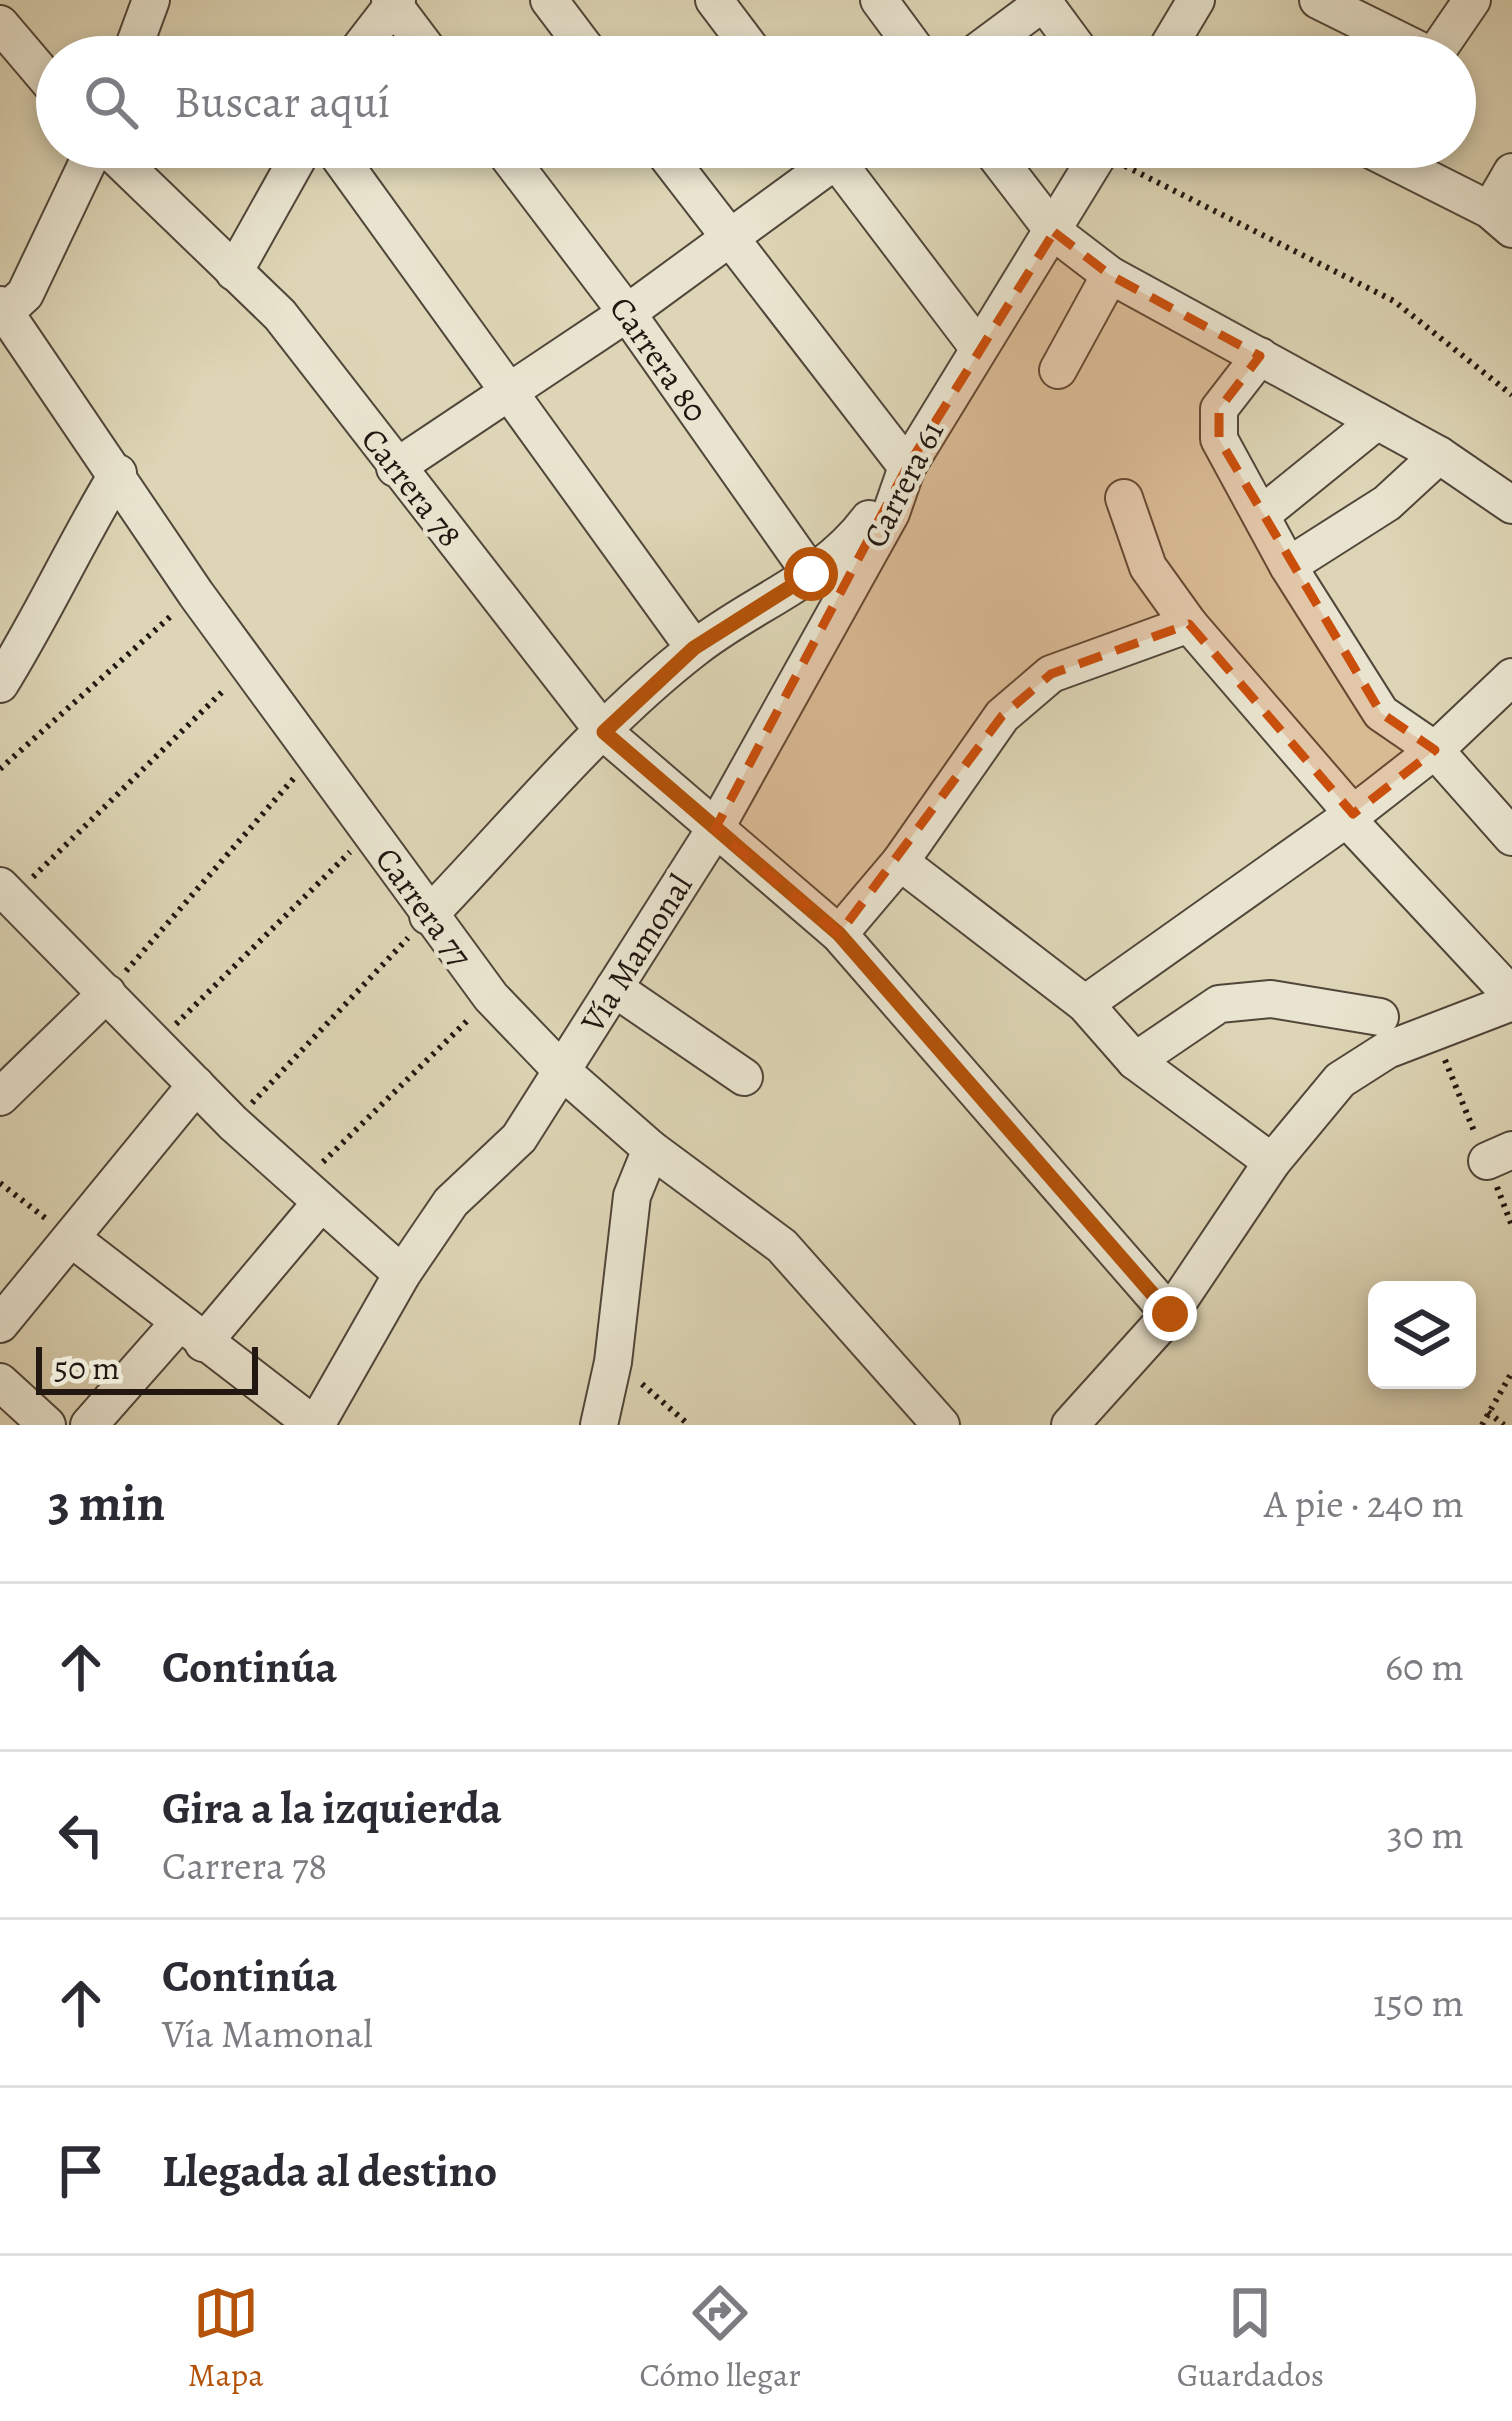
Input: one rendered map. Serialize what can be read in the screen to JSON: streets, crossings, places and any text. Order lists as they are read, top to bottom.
{
  "streets": {
    "street": [
      "Carrera 80",
      "Carrera 61",
      "Carrera 78",
      "Carrera 77",
      "Vía Mamonal"
    ]
  },
  "crossings": [
    ["Carrera 61", "Carrera 78"],
    ["Carrera 61", "Vía Mamonal"],
    ["Carrera 78", "Vía Mamonal"],
    ["Carrera 77", "Vía Mamonal"]
  ],
  "scale_bar": "50 m",
  "page": {
    "search": "Buscar aquí",
    "scale": "50 m",
    "heading": ["3 min", "A pie · 240 m"],
    "list": [
      ["Continúa", "60 m"],
      ["Gira a la izquierda", "Carrera 78", "30 m"],
      ["Continúa", "Vía Mamonal", "150 m"],
      "Llegada al destino"
    ],
    "nav": ["Mapa", "Cómo llegar", "Guardados"]
  }
}
